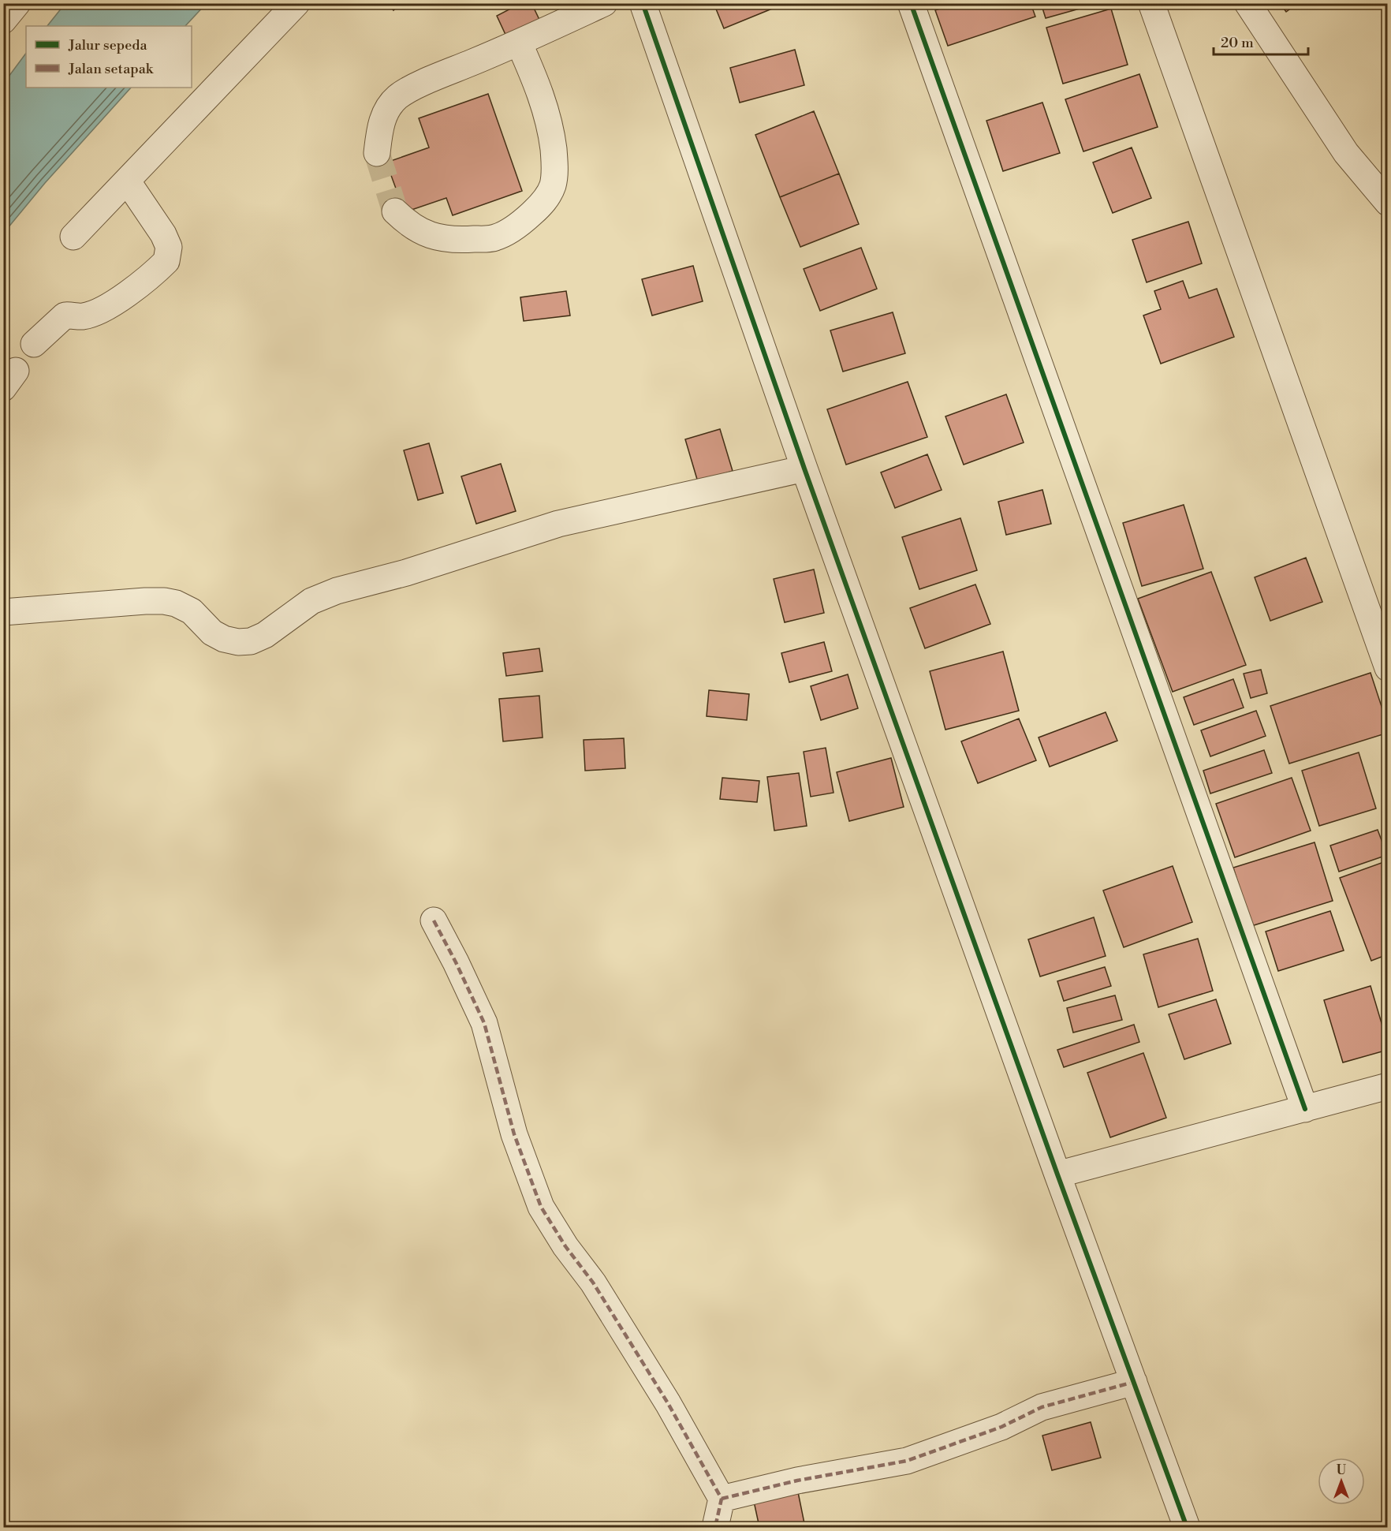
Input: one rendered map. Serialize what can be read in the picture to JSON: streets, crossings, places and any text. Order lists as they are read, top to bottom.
{
  "legend": ["Jalur sepeda", "Jalan setapak"],
  "scale_bar": "20 m",
  "north": "top"
}
